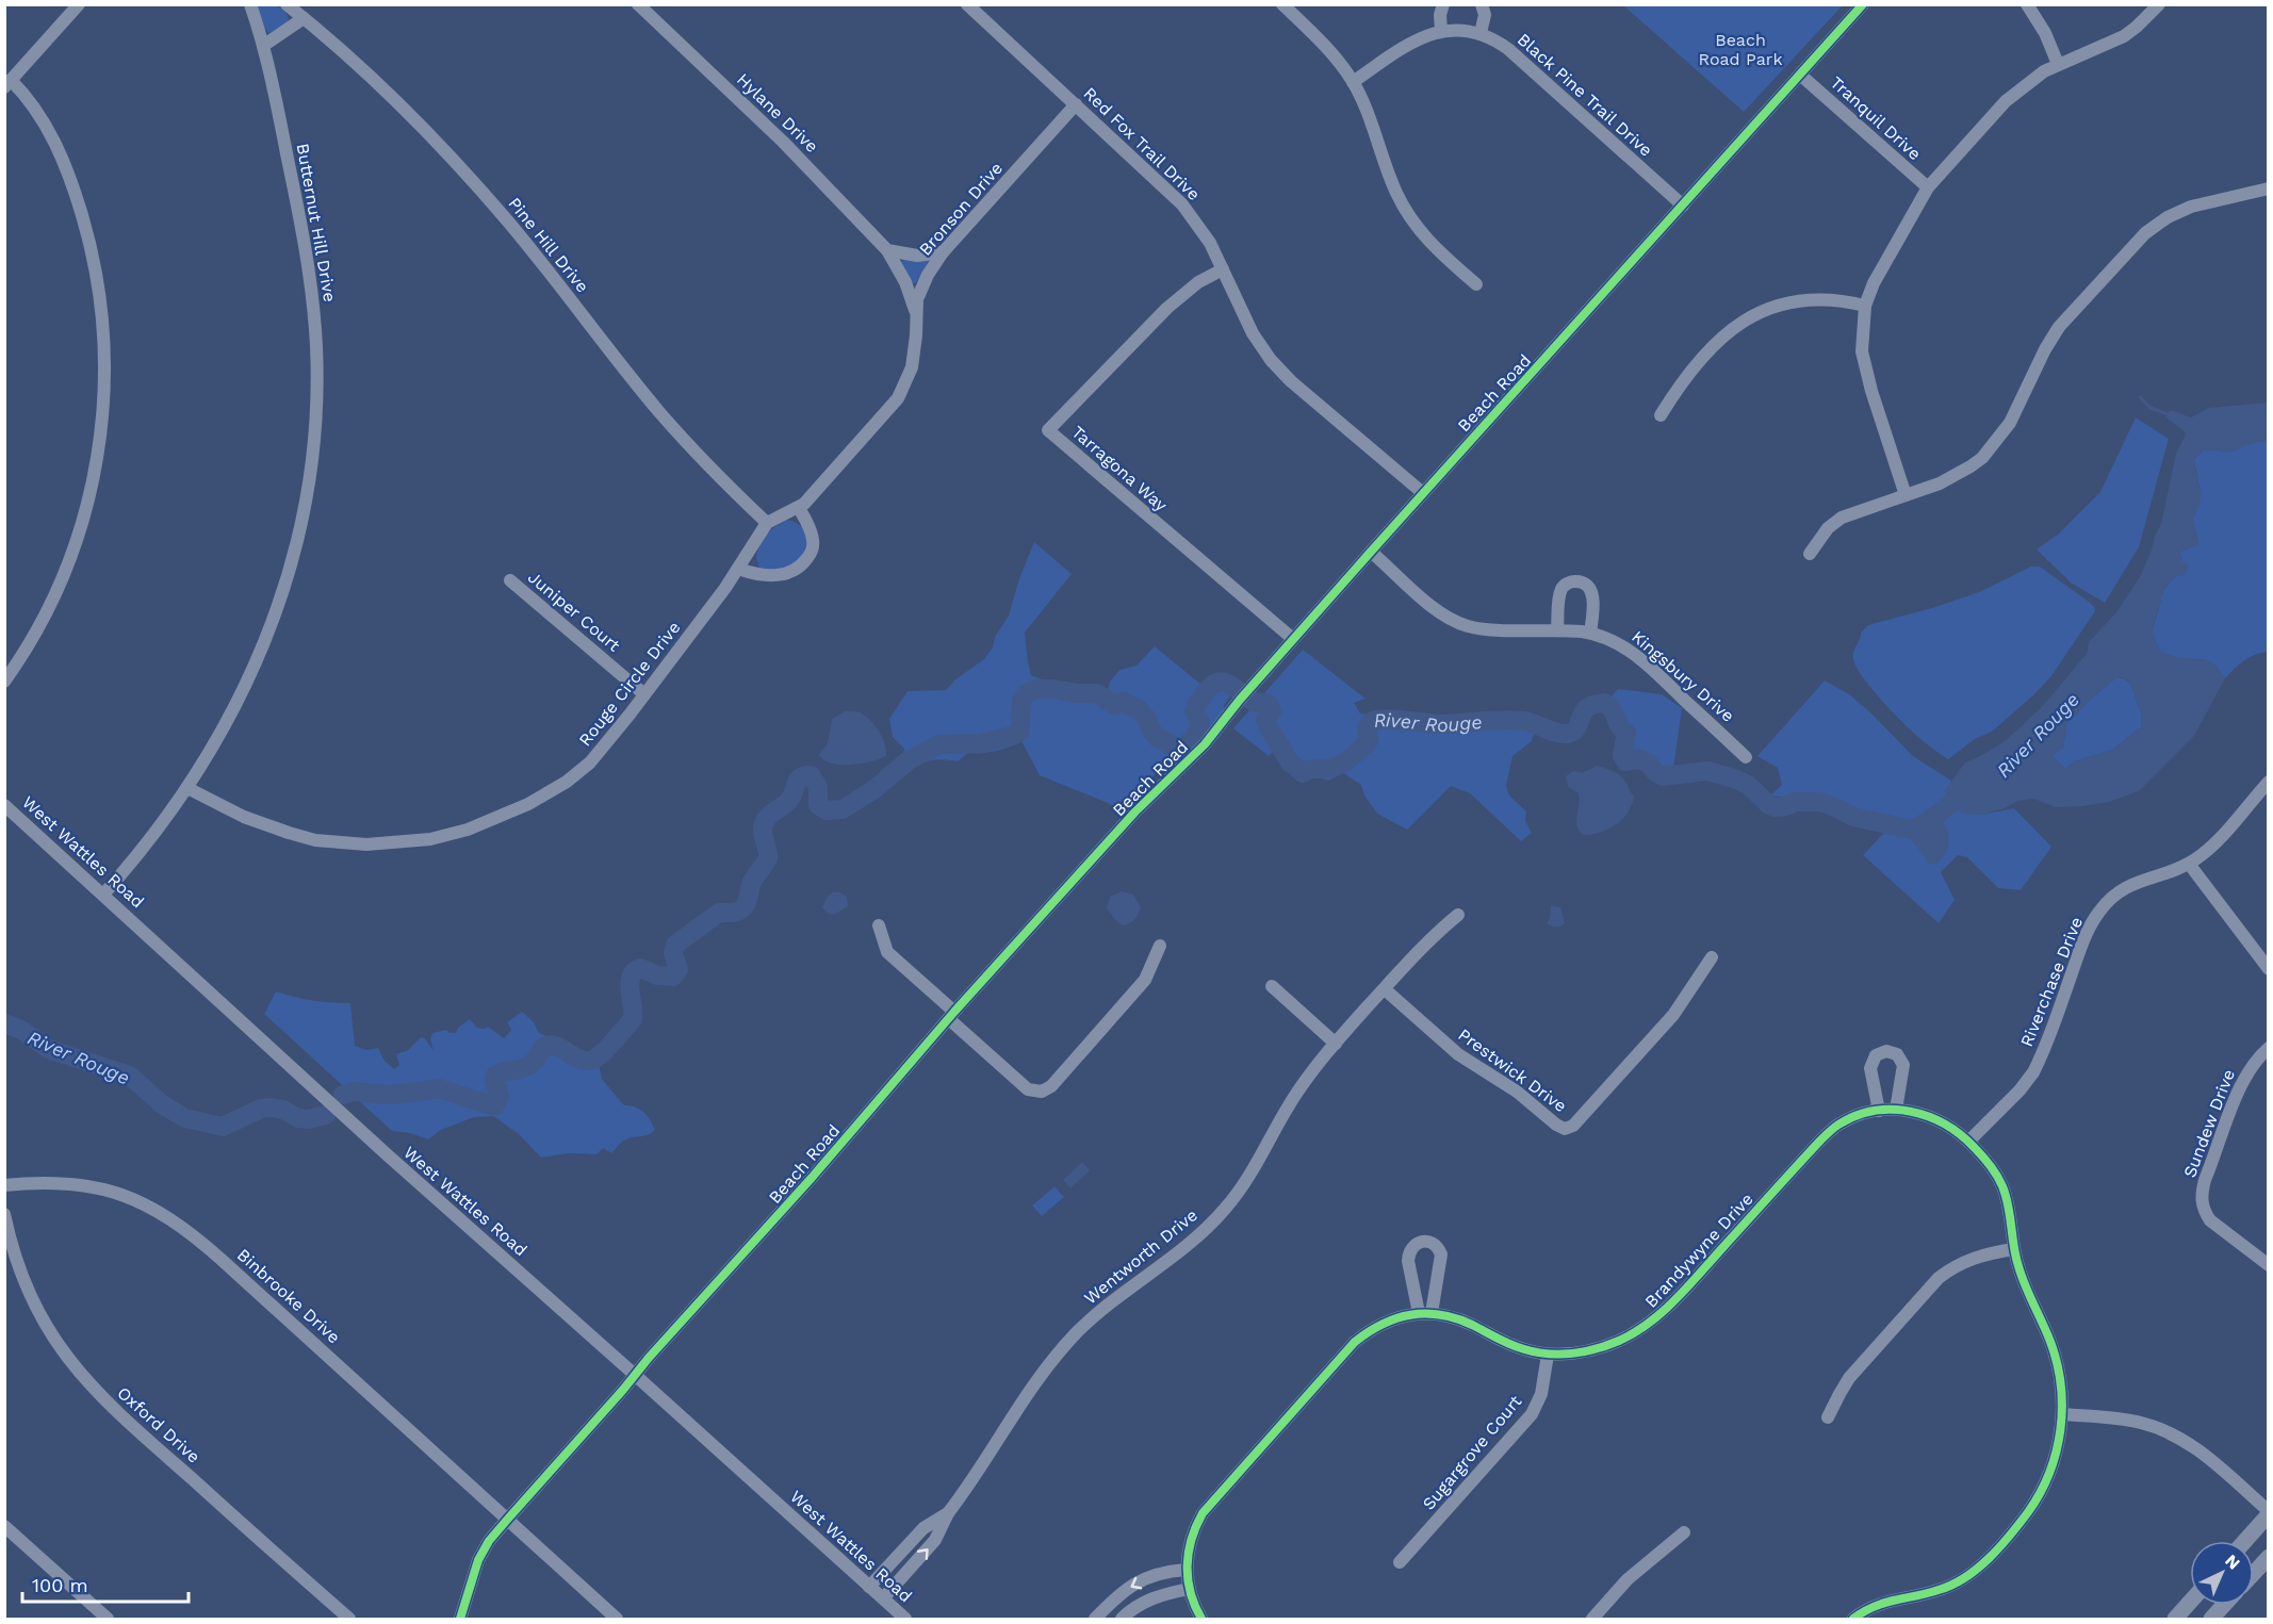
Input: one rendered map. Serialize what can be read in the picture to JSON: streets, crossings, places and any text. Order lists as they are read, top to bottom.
{
  "streets": {
    "street": [
      "Black Pine Trail Drive",
      "Hylane Drive",
      "Tranquil Drive",
      "Red Fox Trail Drive",
      "Bronson Drive",
      "Butternut Hill Drive",
      "Pine Hill Drive",
      "Beach Road",
      "Tarragona Way",
      "Juniper Court",
      "Kingsbury Drive",
      "Rouge Circle Drive",
      "West Wattles Road",
      "Riverchase Drive",
      "Prestwick Drive",
      "Sundew Drive",
      "Brandywyne Drive",
      "Wentworth Drive",
      "Binbrooke Drive",
      "Oxford Drive",
      "Sugargrove Court"
    ]
  },
  "crossings": [
    ["Black Pine Trail Drive", "Beach Road"],
    ["Hylane Drive", "Bronson Drive"],
    ["Tranquil Drive", "Beach Road"],
    ["Red Fox Trail Drive", "Bronson Drive"],
    ["Red Fox Trail Drive", "Beach Road"],
    ["Red Fox Trail Drive", "Tarragona Way"],
    ["Bronson Drive", "Pine Hill Drive"],
    ["Bronson Drive", "Rouge Circle Drive"],
    ["Butternut Hill Drive", "Rouge Circle Drive"],
    ["Butternut Hill Drive", "West Wattles Road"],
    ["Pine Hill Drive", "Rouge Circle Drive"],
    ["Beach Road", "Tarragona Way"],
    ["Beach Road", "Kingsbury Drive"],
    ["Beach Road", "West Wattles Road"],
    ["Beach Road", "Binbrooke Drive"],
    ["Juniper Court", "Rouge Circle Drive"],
    ["West Wattles Road", "Wentworth Drive"],
    ["Riverchase Drive", "Brandywyne Drive"],
    ["Prestwick Drive", "Wentworth Drive"],
    ["Brandywyne Drive", "Sugargrove Court"]
  ],
  "water": ["River Rouge"],
  "parks": ["Beach Road Park"],
  "scale_bar": "100 m",
  "north": "top right"
}
